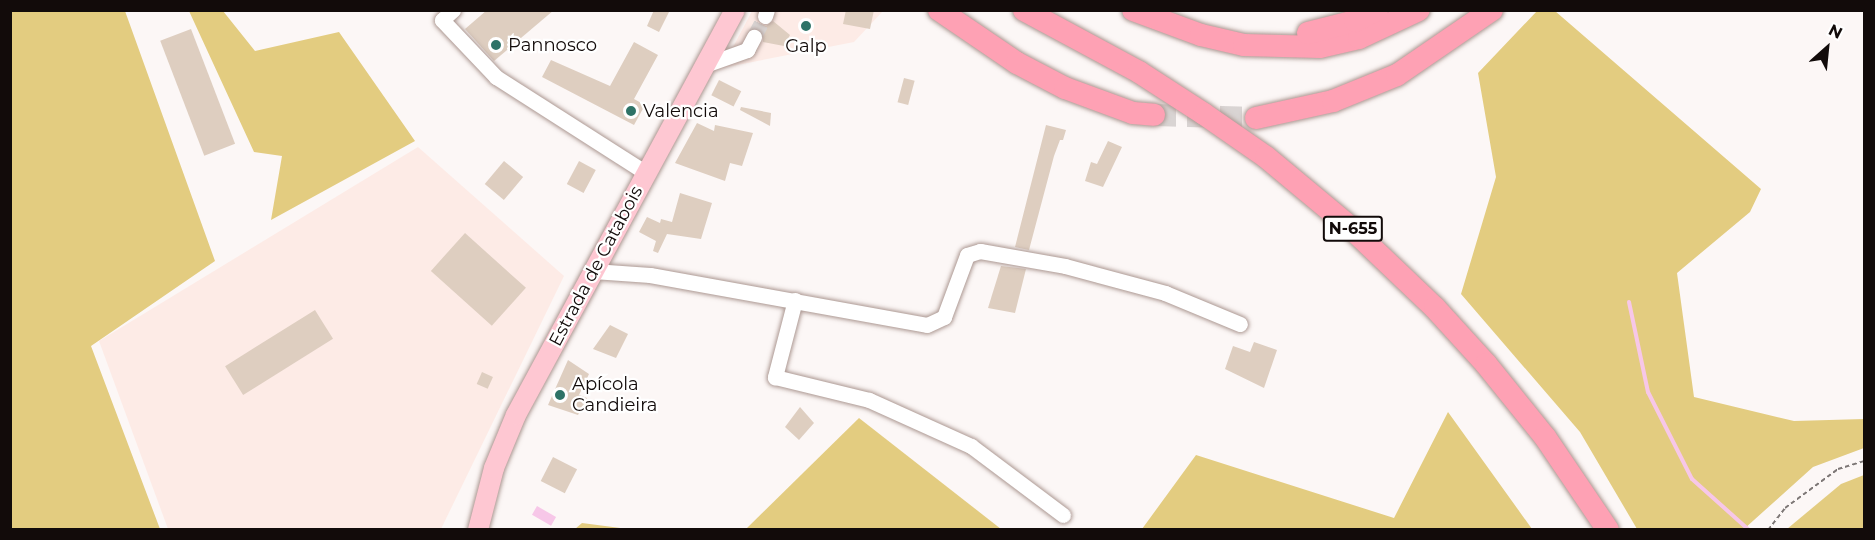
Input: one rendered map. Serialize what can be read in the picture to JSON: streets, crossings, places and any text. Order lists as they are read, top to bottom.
{
  "streets": {
    "highway": ["N-655"],
    "main road": ["Estrada de Catabois"]
  },
  "places": [
    "Galp",
    "Pannosco",
    "Valencia",
    "Apícola Candieira"
  ],
  "north": "top right"
}
